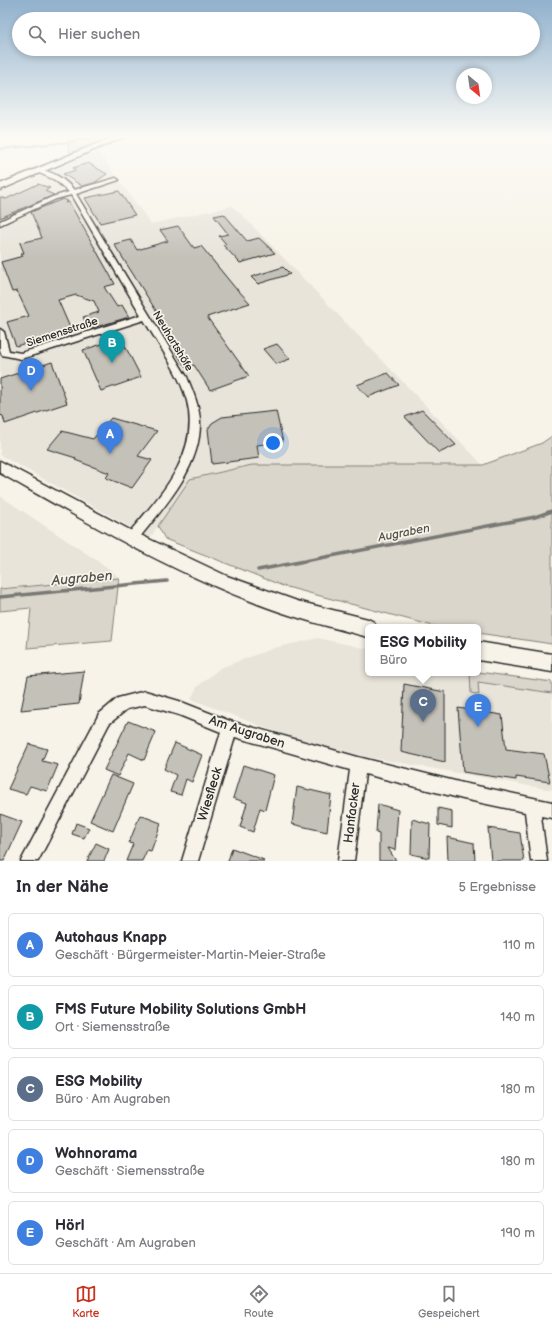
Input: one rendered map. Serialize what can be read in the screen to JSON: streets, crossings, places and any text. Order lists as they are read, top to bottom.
{
  "streets": {
    "street": [
      "Siemensstraße",
      "Neuhartshöfe",
      "Am Augraben",
      "Wiesfleck",
      "Hanfacker"
    ]
  },
  "crossings": [
    ["Siemensstraße", "Neuhartshöfe"],
    ["Am Augraben", "Wiesfleck"],
    ["Am Augraben", "Hanfacker"]
  ],
  "water": ["Augraben"],
  "north": "bottom right",
  "page": {
    "search": "Hier suchen",
    "pins": [
      "B",
      "D",
      "A",
      "C",
      "E"
    ],
    "popup": ["ESG Mobility", "Büro"],
    "heading": ["In der Nähe", "5 Ergebnisse"],
    "list": [
      {
        "mark": "A",
        "name": "Autohaus Knapp",
        "note": "Geschäft · Bürgermeister-Martin-Meier-Straße",
        "value": "110 m"
      },
      {
        "mark": "B",
        "name": "FMS Future Mobility Solutions GmbH",
        "note": "Ort · Siemensstraße",
        "value": "140 m"
      },
      {
        "mark": "C",
        "name": "ESG Mobility",
        "note": "Büro · Am Augraben",
        "value": "180 m"
      },
      {
        "mark": "D",
        "name": "Wohnorama",
        "note": "Geschäft · Siemensstraße",
        "value": "180 m"
      },
      {
        "mark": "E",
        "name": "Hörl",
        "note": "Geschäft · Am Augraben",
        "value": "190 m"
      }
    ],
    "nav": ["Karte", "Route", "Gespeichert"]
  }
}
